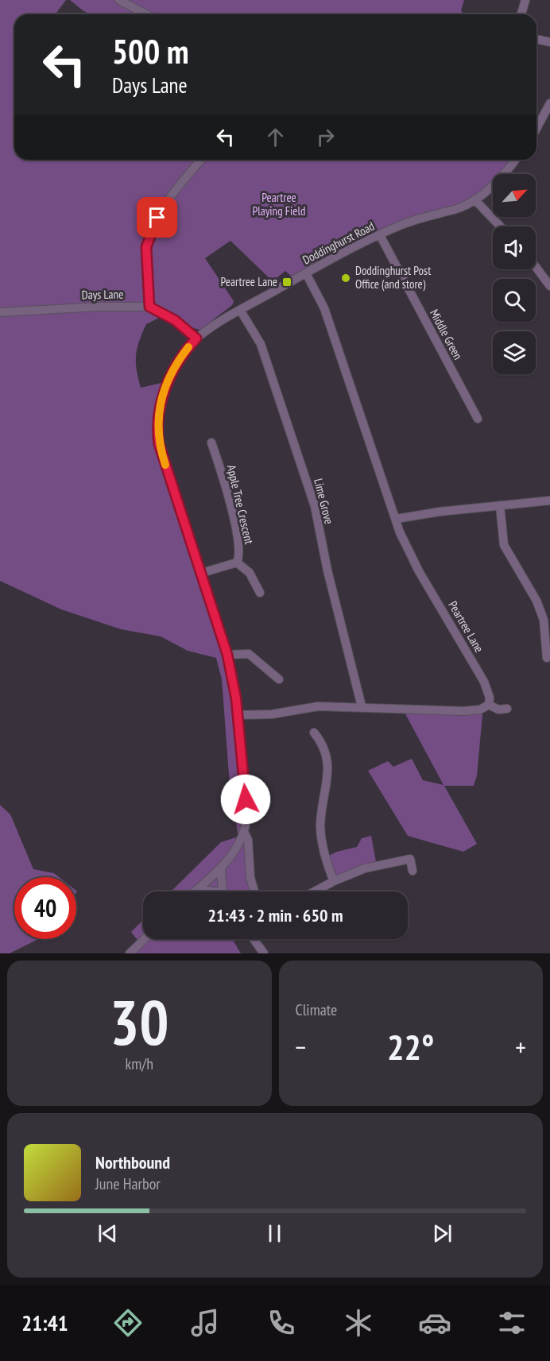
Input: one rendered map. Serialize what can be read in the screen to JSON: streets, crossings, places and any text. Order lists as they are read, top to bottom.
{
  "streets": {
    "street": [
      "Doddinghurst Road",
      "Days Lane",
      "Middle Green",
      "Lime Grove",
      "Apple Tree Crescent",
      "Peartree Lane"
    ]
  },
  "crossings": [
    ["Doddinghurst Road", "Days Lane"],
    ["Doddinghurst Road", "Middle Green"],
    ["Doddinghurst Road", "Lime Grove"],
    ["Doddinghurst Road", "Peartree Lane"]
  ],
  "parks": ["Peartree Playing Field"],
  "places": {
    "other": ["Doddinghurst Post Office (and store)"],
    "transit": ["Peartree Lane"]
  },
  "north": "top right",
  "page": {
    "turn": ["500 m", "Days Lane"],
    "limit": "40",
    "trip": "21:43 · 2 min · 650 m",
    "tile": [
      ["30", "km/h"],
      "Climate"
    ],
    "heat": ["−", "22°", "+"],
    "song": ["Northbound", "June Harbor"],
    "tabs": "21:41"
  }
}
